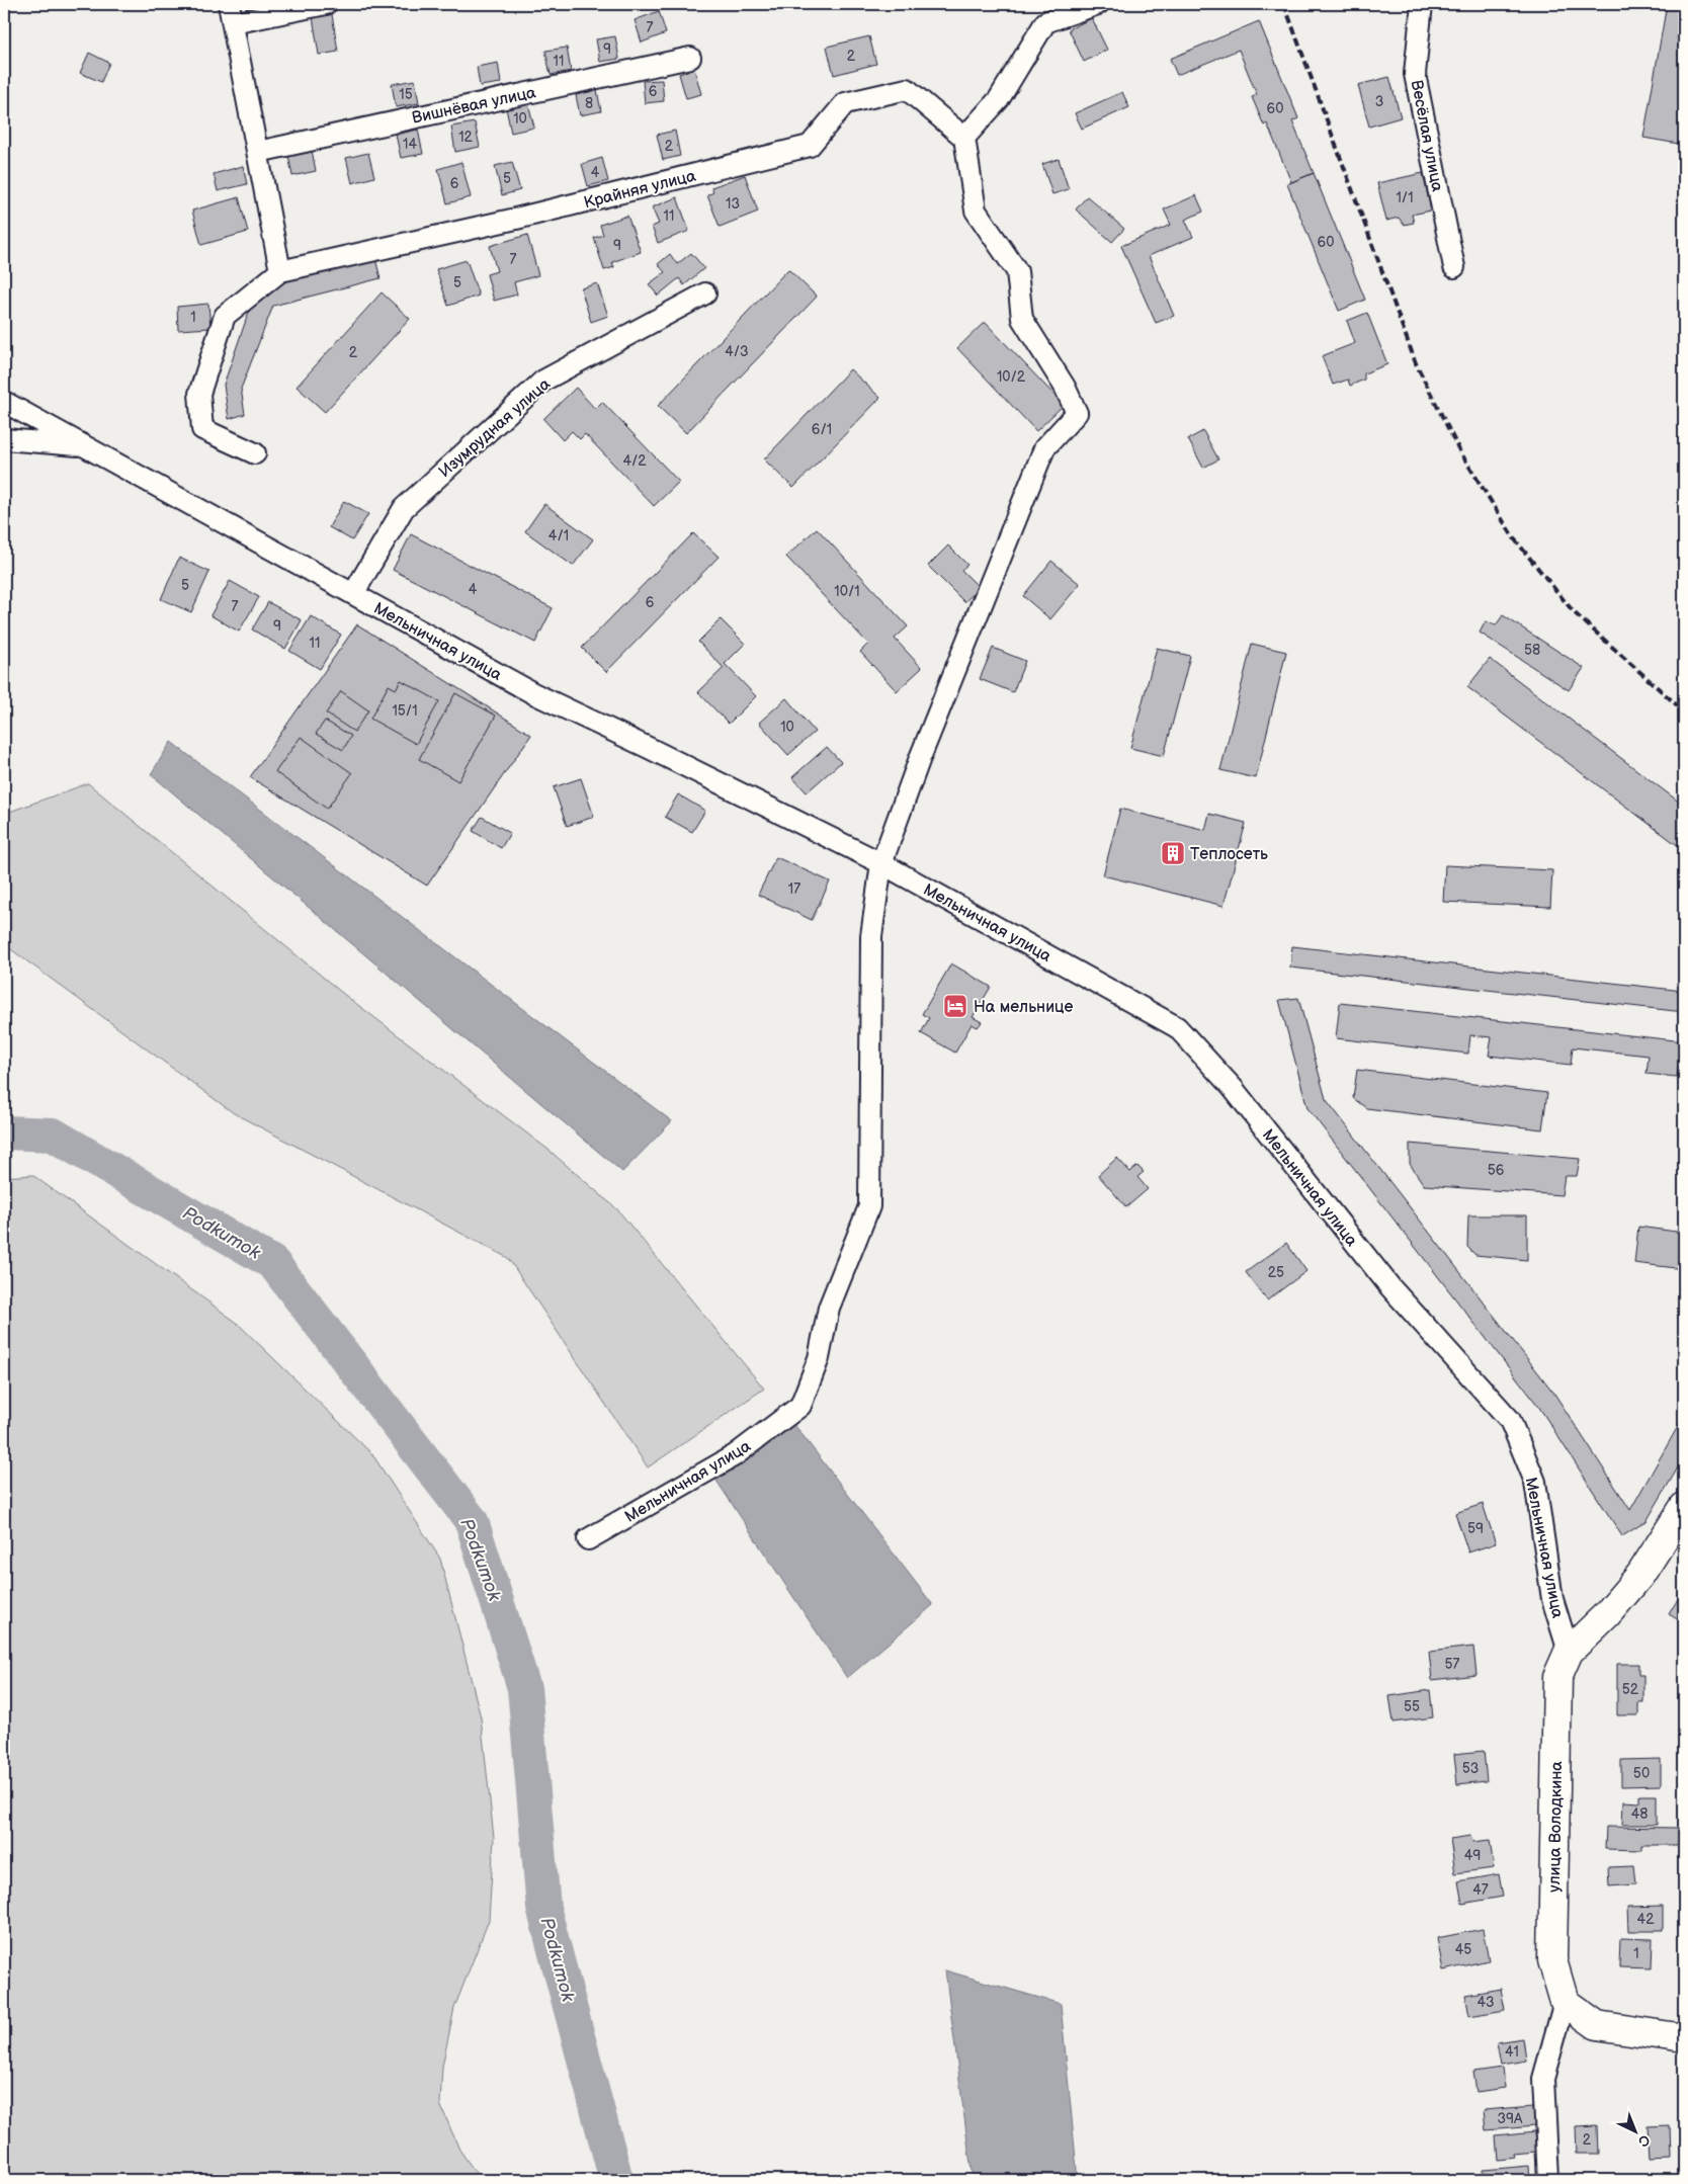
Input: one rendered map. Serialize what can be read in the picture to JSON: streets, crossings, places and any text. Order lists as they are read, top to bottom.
{
  "streets": {
    "street": [
      "Вишнёвая улица",
      "Весёлая улица",
      "Крайняя улица",
      "Изумрудная улица",
      "Мельничная улица",
      "улица Володкина"
    ]
  },
  "crossings": [
    ["Крайняя улица", "Мельничная улица"],
    ["Изумрудная улица", "Мельничная улица"],
    ["Мельничная улица", "улица Володкина"]
  ],
  "water": ["Podkumok"],
  "places": {
    "building": ["Теплосеть"],
    "hotel": ["На мельнице"]
  },
  "house_numbers": [
    "7",
    "9",
    "2",
    "11",
    "6",
    "15",
    "3",
    "8",
    "60",
    "10",
    "12",
    "14",
    "2",
    "4",
    "5",
    "6",
    "1/1",
    "13",
    "11",
    "60",
    "9",
    "7",
    "5",
    "1",
    "4/3",
    "2",
    "10/2",
    "6/1",
    "4/2",
    "4/1",
    "5",
    "4",
    "10/1",
    "6",
    "7",
    "9",
    "11",
    "58",
    "15/1",
    "10",
    "17",
    "56",
    "25",
    "59",
    "57",
    "52",
    "55",
    "53",
    "50",
    "48",
    "49",
    "47",
    "42",
    "45",
    "1",
    "43",
    "41",
    "39А",
    "2"
  ],
  "north": "bottom right"
}
